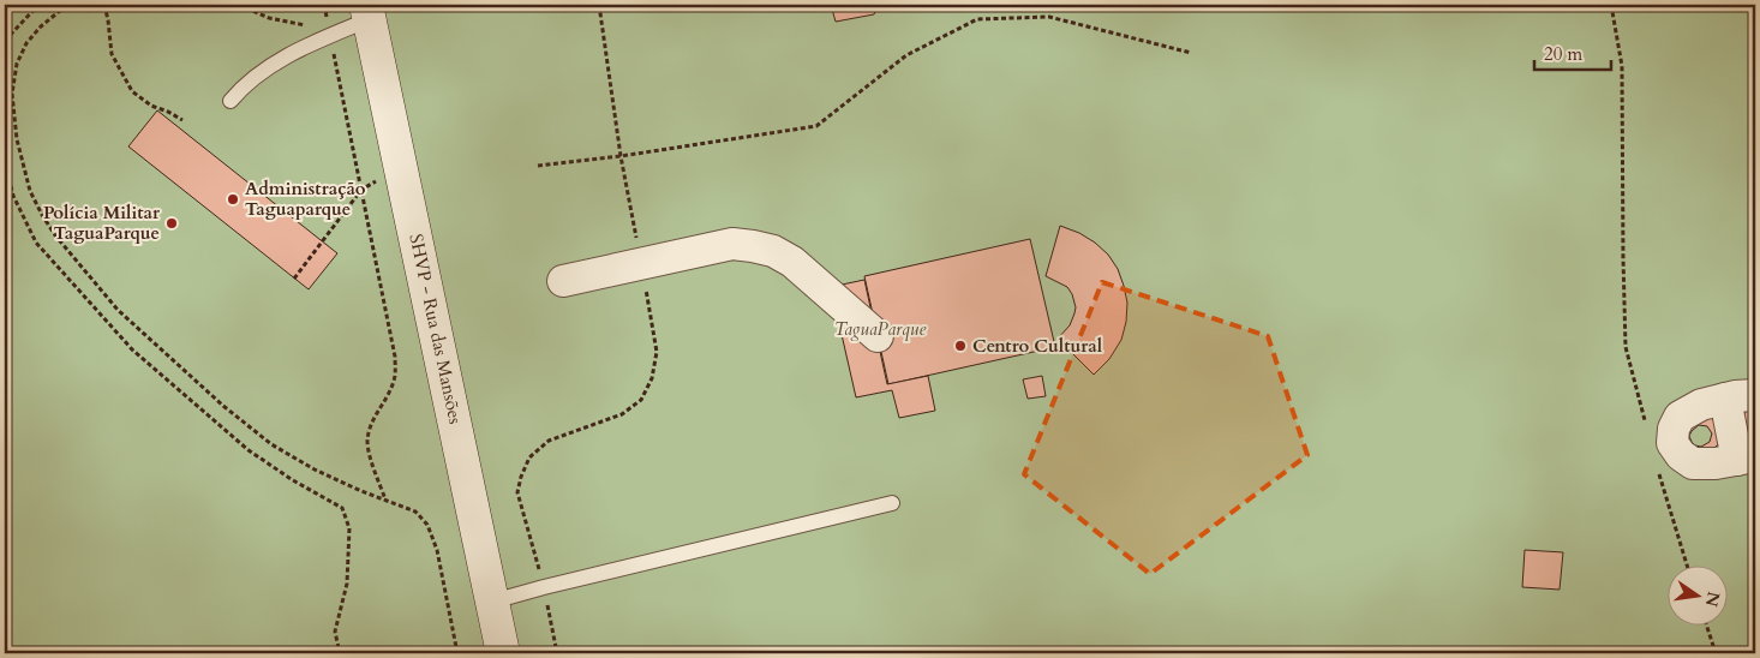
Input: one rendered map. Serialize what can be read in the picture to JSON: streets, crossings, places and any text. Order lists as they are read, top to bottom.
{
  "streets": {
    "street": ["SHVP - Rua das Mansões"]
  },
  "parks": ["TaguaParque"],
  "places": ["Administração Taguaparque", "Polícia Militar TaguaParque", "Centro Cultural"],
  "scale_bar": "20 m",
  "north": "right"
}
